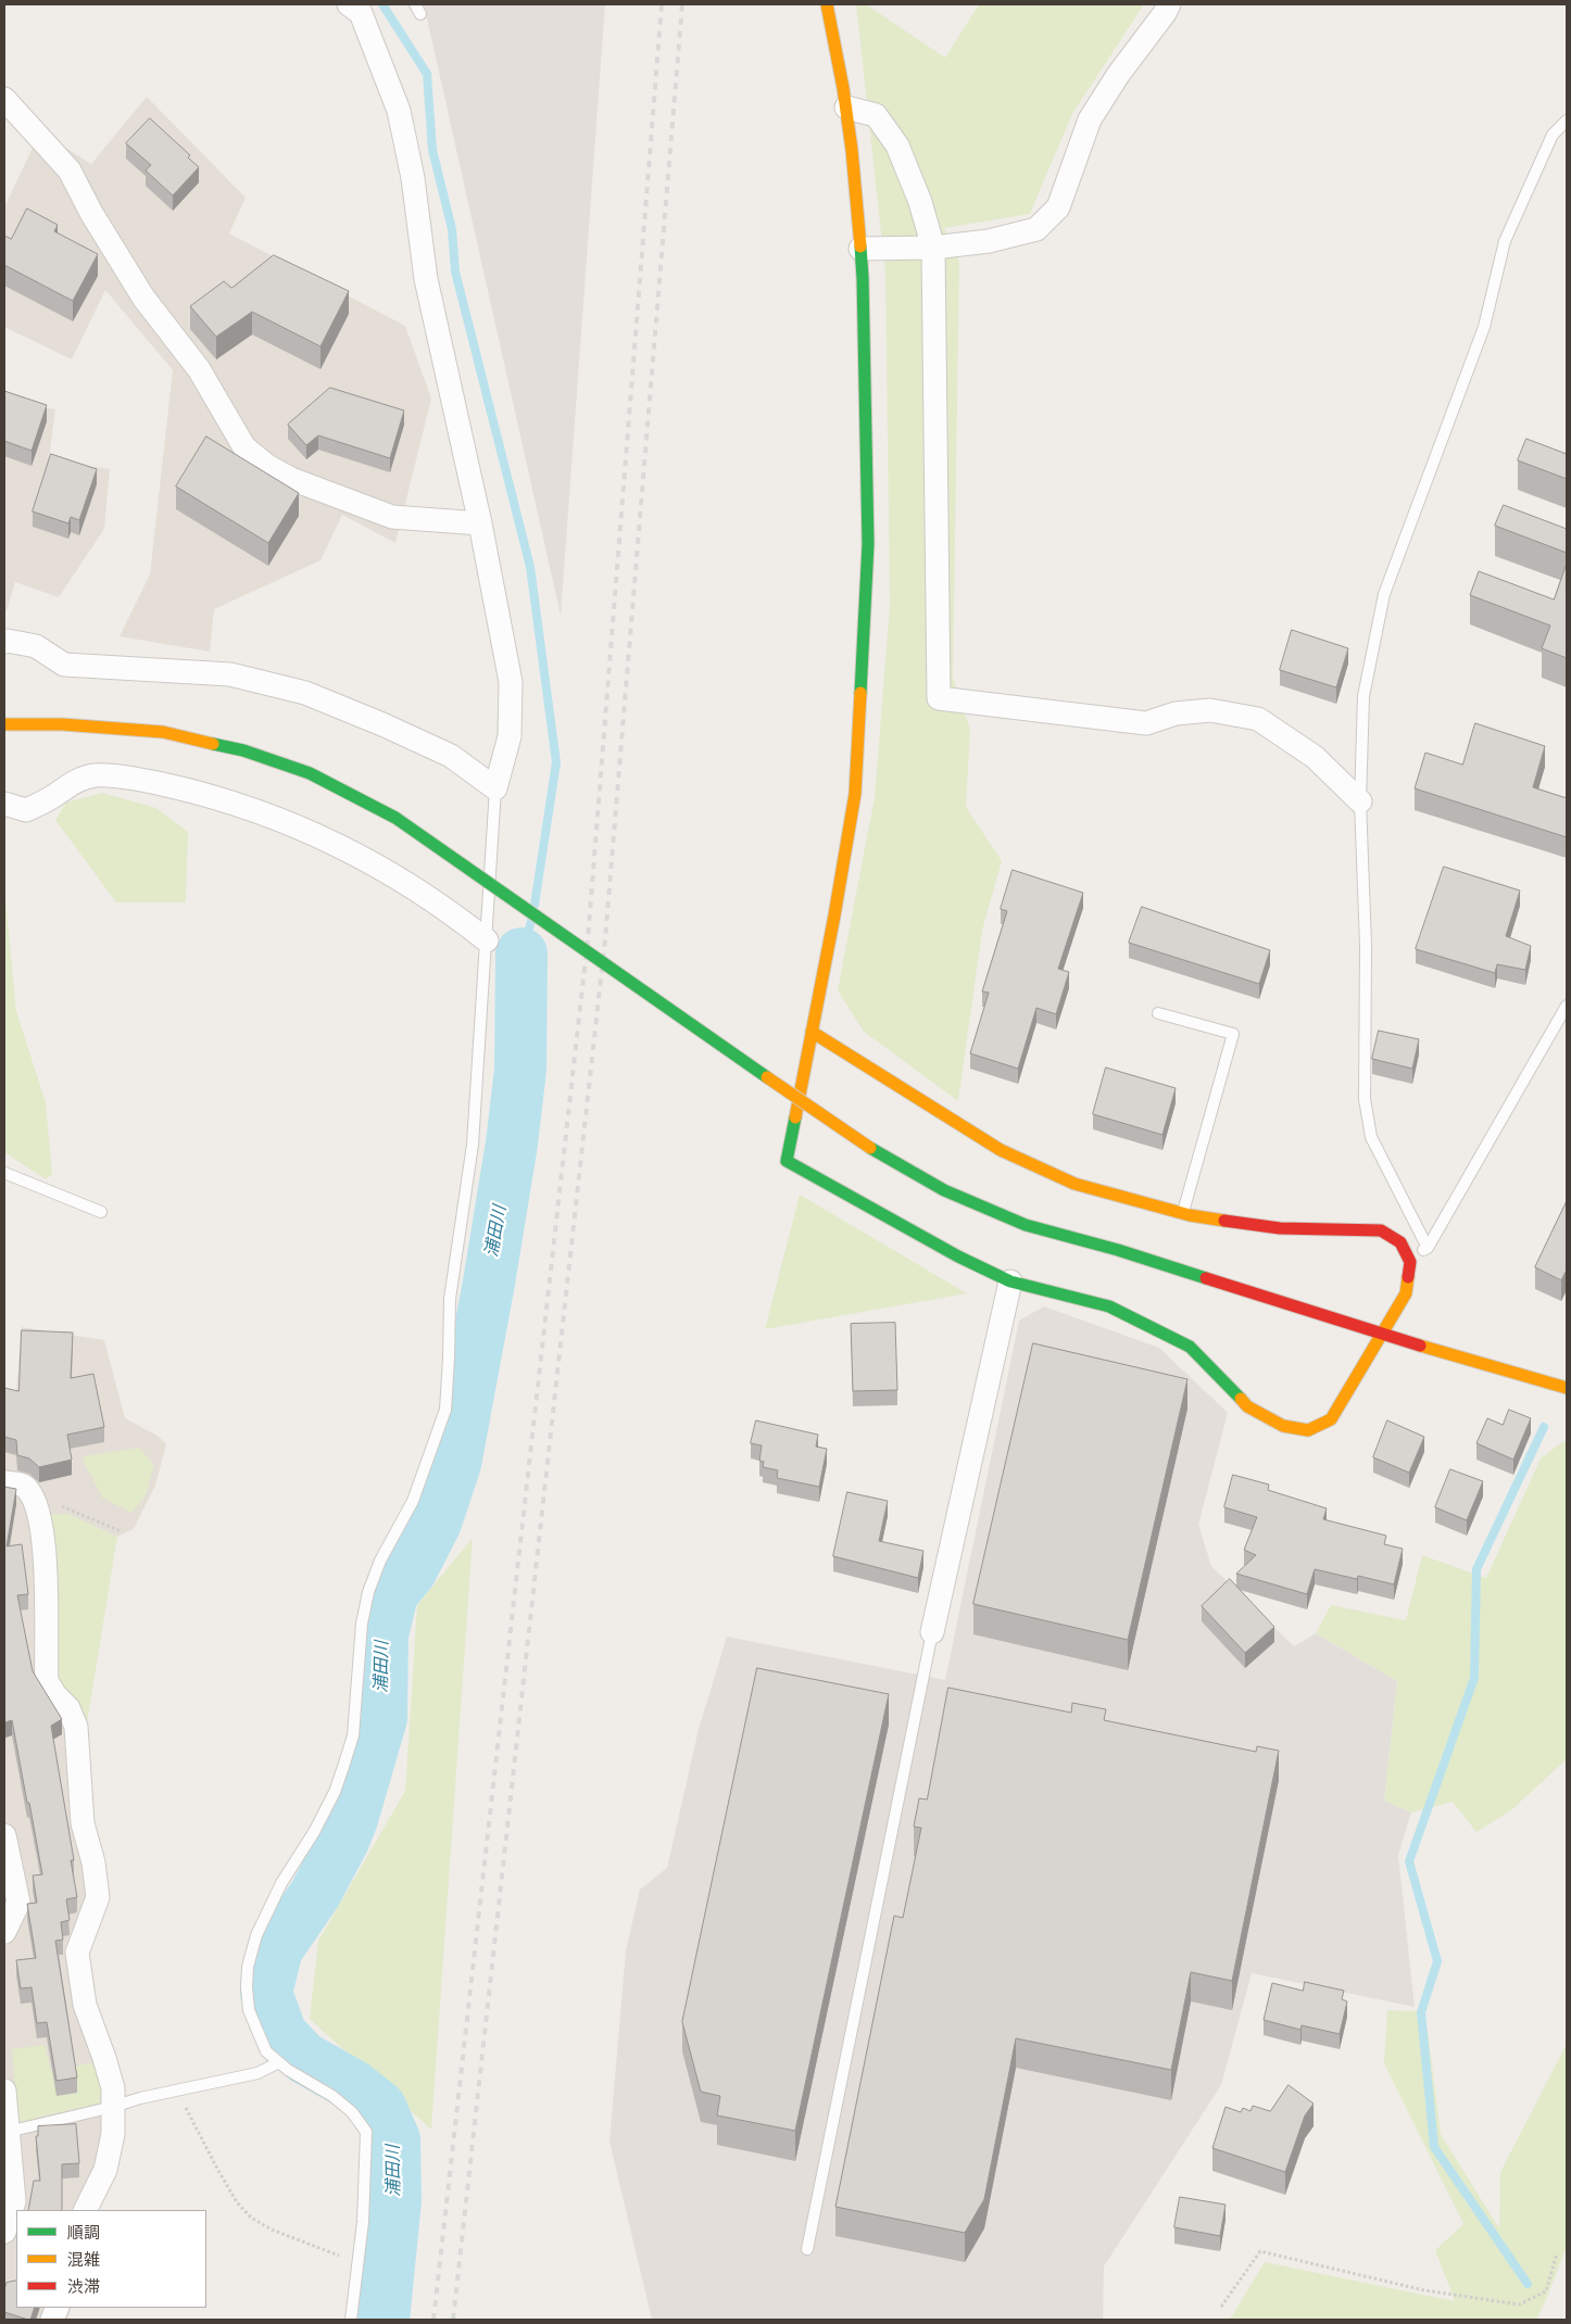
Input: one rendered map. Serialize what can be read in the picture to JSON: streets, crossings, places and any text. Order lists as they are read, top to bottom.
{
  "water": ["浦田川"],
  "legend": ["順調", "混雑", "渋滞"]
}
